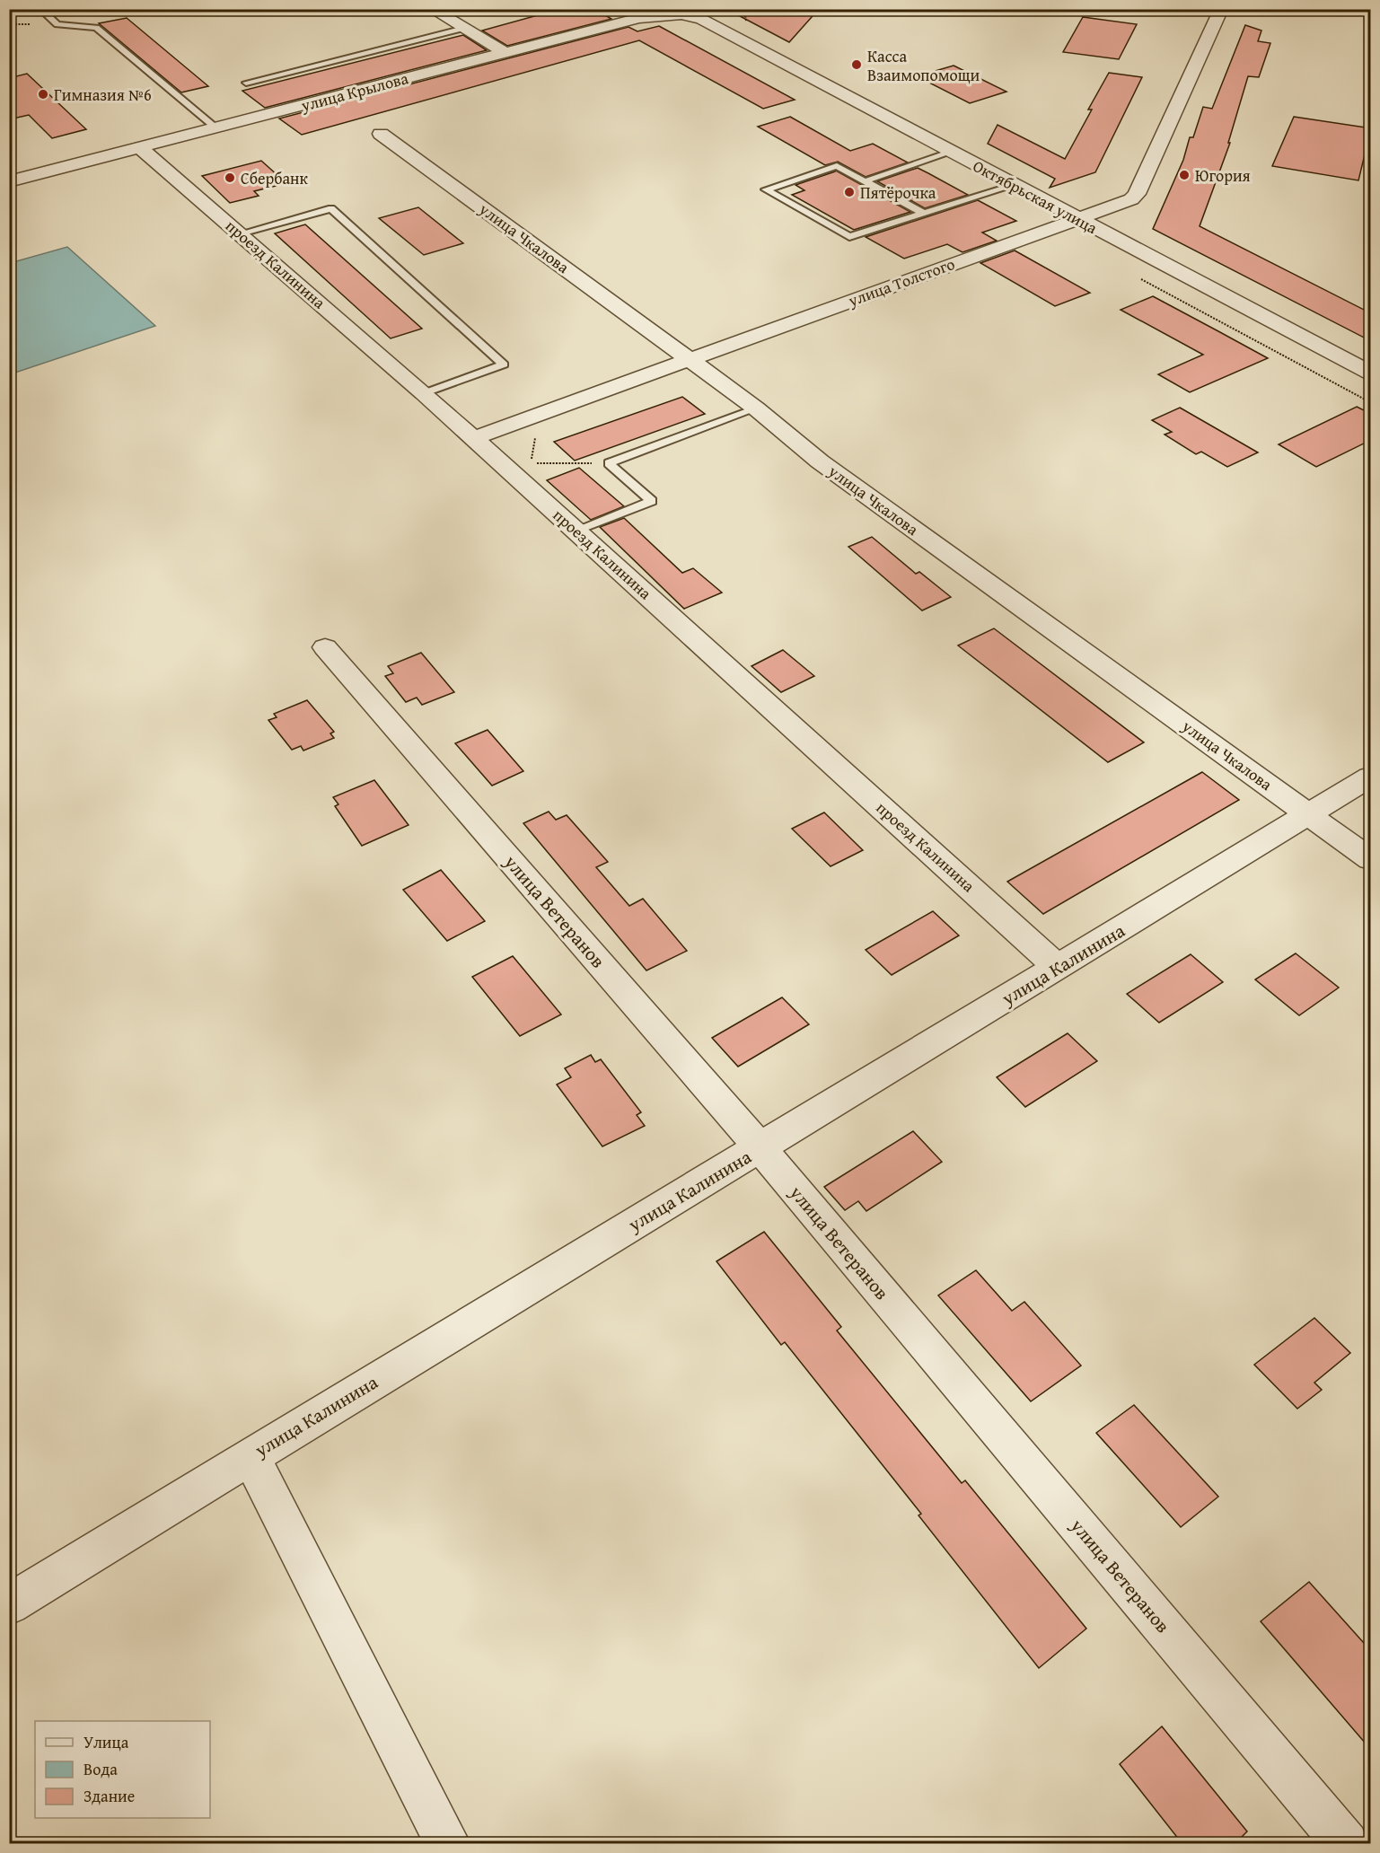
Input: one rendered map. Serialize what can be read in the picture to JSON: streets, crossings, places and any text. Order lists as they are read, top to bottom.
{
  "streets": {
    "street": [
      "улица Крылова",
      "Октябрьская улица",
      "улица Чкалова",
      "проезд Калинина",
      "улица Толстого",
      "улица Ветеранов",
      "улица Калинина"
    ]
  },
  "crossings": [
    ["улица Крылова", "Октябрьская улица"],
    ["улица Крылова", "проезд Калинина"],
    ["Октябрьская улица", "улица Толстого"],
    ["улица Чкалова", "улица Толстого"],
    ["улица Чкалова", "улица Калинина"],
    ["проезд Калинина", "улица Толстого"],
    ["проезд Калинина", "улица Калинина"],
    ["улица Ветеранов", "улица Калинина"]
  ],
  "places": [
    "Касса Взаимопомощи",
    "Гимназия №6",
    "Югория",
    "Сбербанк",
    "Пятёрочка"
  ],
  "legend": ["Улица", "Вода", "Здание"]
}
